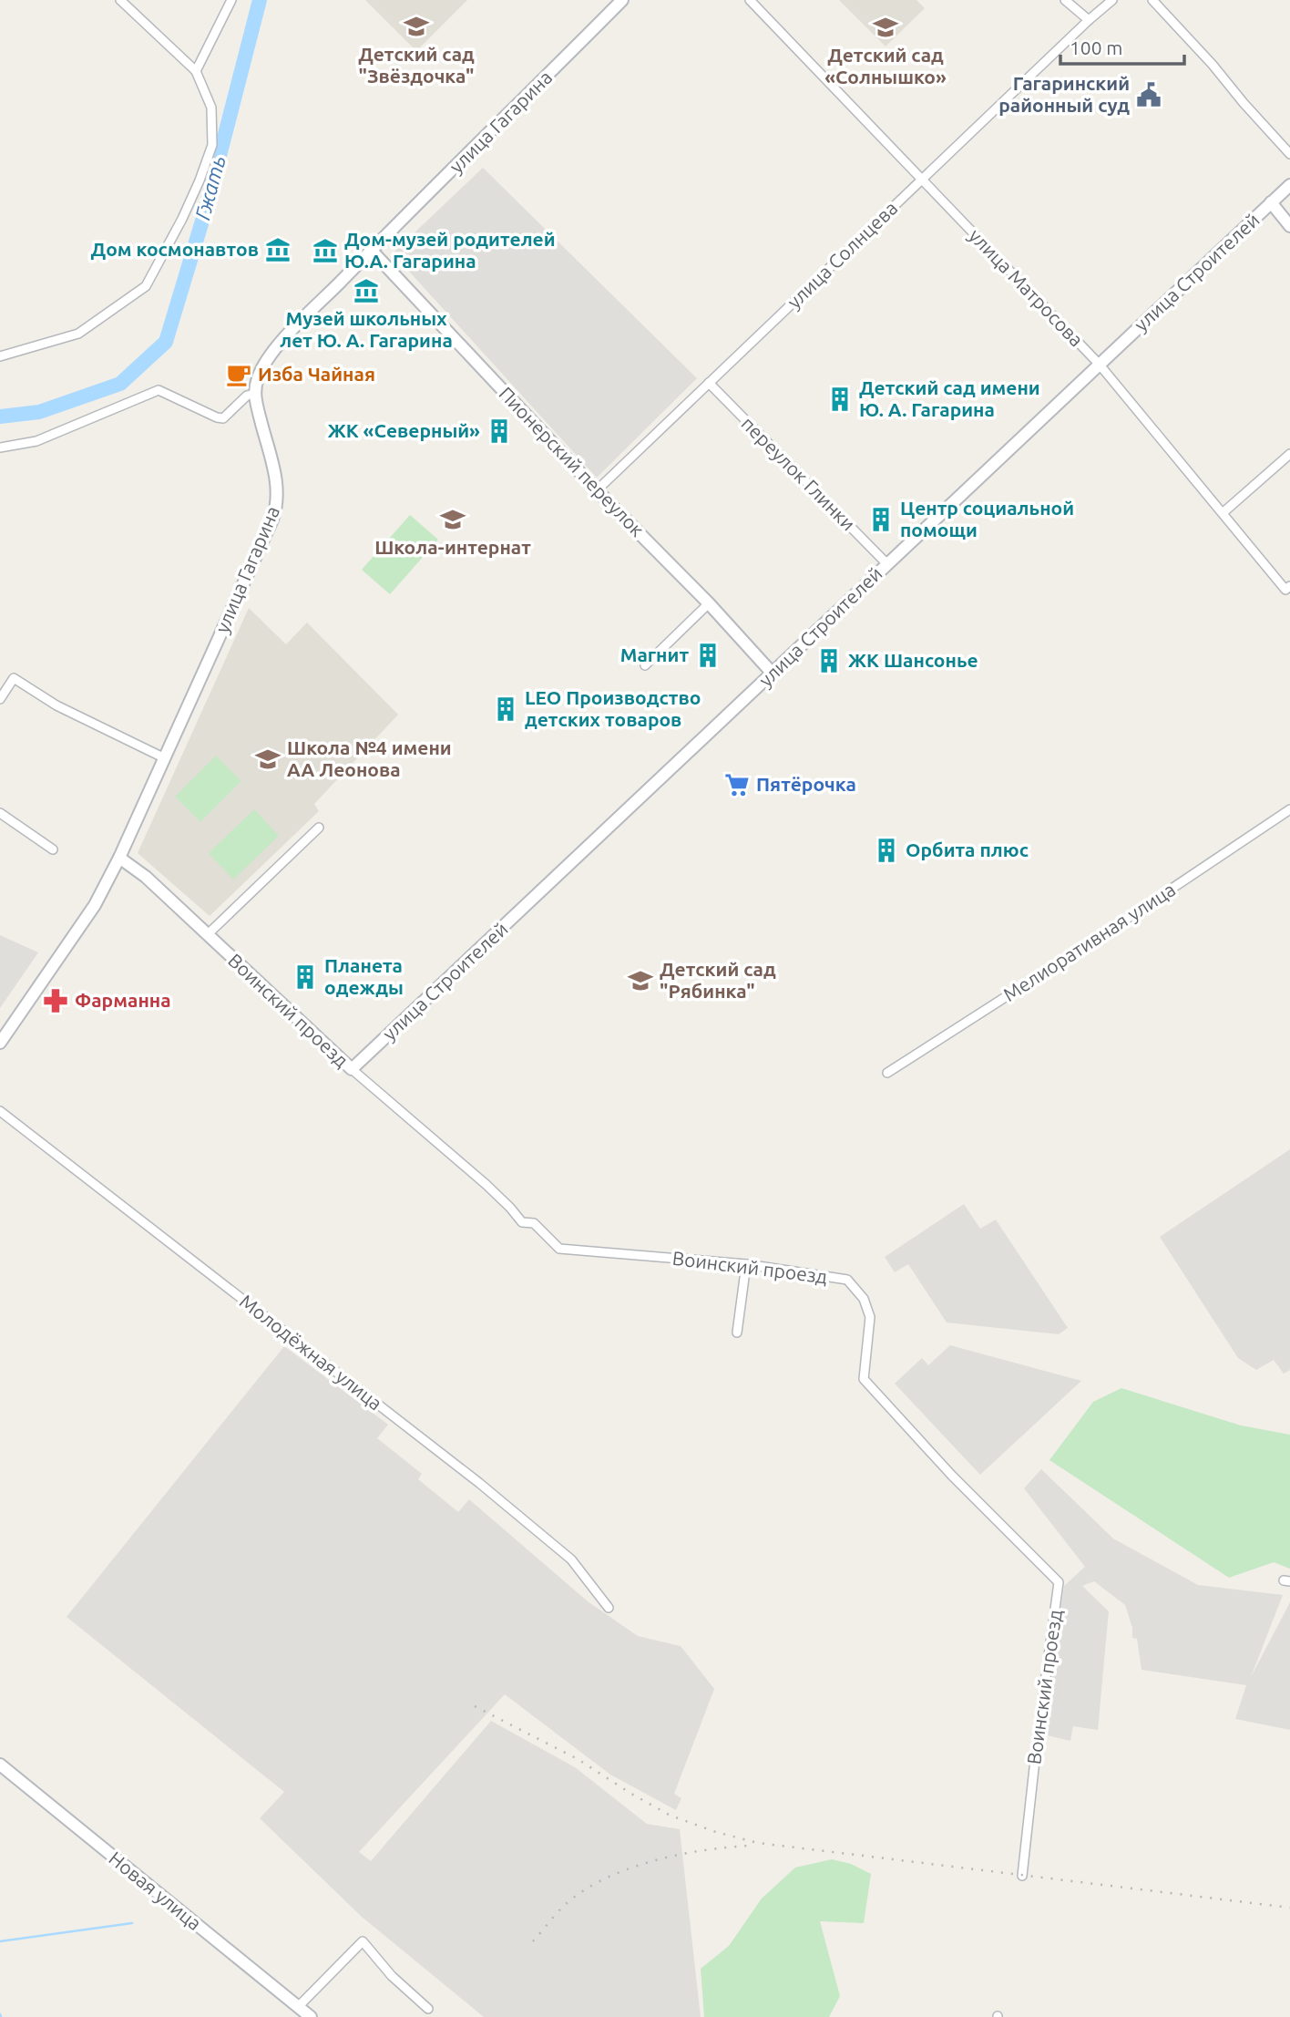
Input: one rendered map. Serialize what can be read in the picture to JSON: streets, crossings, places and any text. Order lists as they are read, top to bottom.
{
  "streets": {
    "main road": [
      "улица Гагарина",
      "улица Строителей",
      "Пионерский переулок",
      "Воинский проезд",
      "Новая улица"
    ],
    "street": [
      "улица Солнцева",
      "улица Матросова",
      "переулок Глинки",
      "Мелиоративная улица",
      "Молодёжная улица"
    ]
  },
  "crossings": [
    ["улица Гагарина", "Пионерский переулок"],
    ["улица Гагарина", "Воинский проезд"],
    ["улица Солнцева", "улица Матросова"],
    ["улица Солнцева", "Пионерский переулок"],
    ["улица Солнцева", "переулок Глинки"],
    ["улица Строителей", "улица Матросова"],
    ["улица Строителей", "Пионерский переулок"],
    ["улица Строителей", "переулок Глинки"],
    ["улица Строителей", "Воинский проезд"]
  ],
  "water": ["Гжать"],
  "places": {
    "school or university": [
      "Детский сад \"Звёздочка\"",
      "Детский сад «Солнышко»",
      "Школа-интернат",
      "Школа №4 имени АА Леонова",
      "Детский сад \"Рябинка\""
    ],
    "public building": ["Гагаринский районный суд"],
    "museum": ["Дом космонавтов", "Дом-музей родителей Ю.А. Гагарина", "Музей школьных лет Ю. А. Гагарина"],
    "cafe": ["Изба Чайная"],
    "building": [
      "Детский сад имени Ю. А. Гагарина",
      "ЖК «Северный»",
      "Центр социальной помощи",
      "Магнит",
      "ЖК Шансонье",
      "LEO Производство детских товаров",
      "Орбита плюс",
      "Планета одежды"
    ],
    "supermarket": ["Пятёрочка"],
    "pharmacy": ["Фарманна"]
  },
  "scale_bar": "100 m"
}
